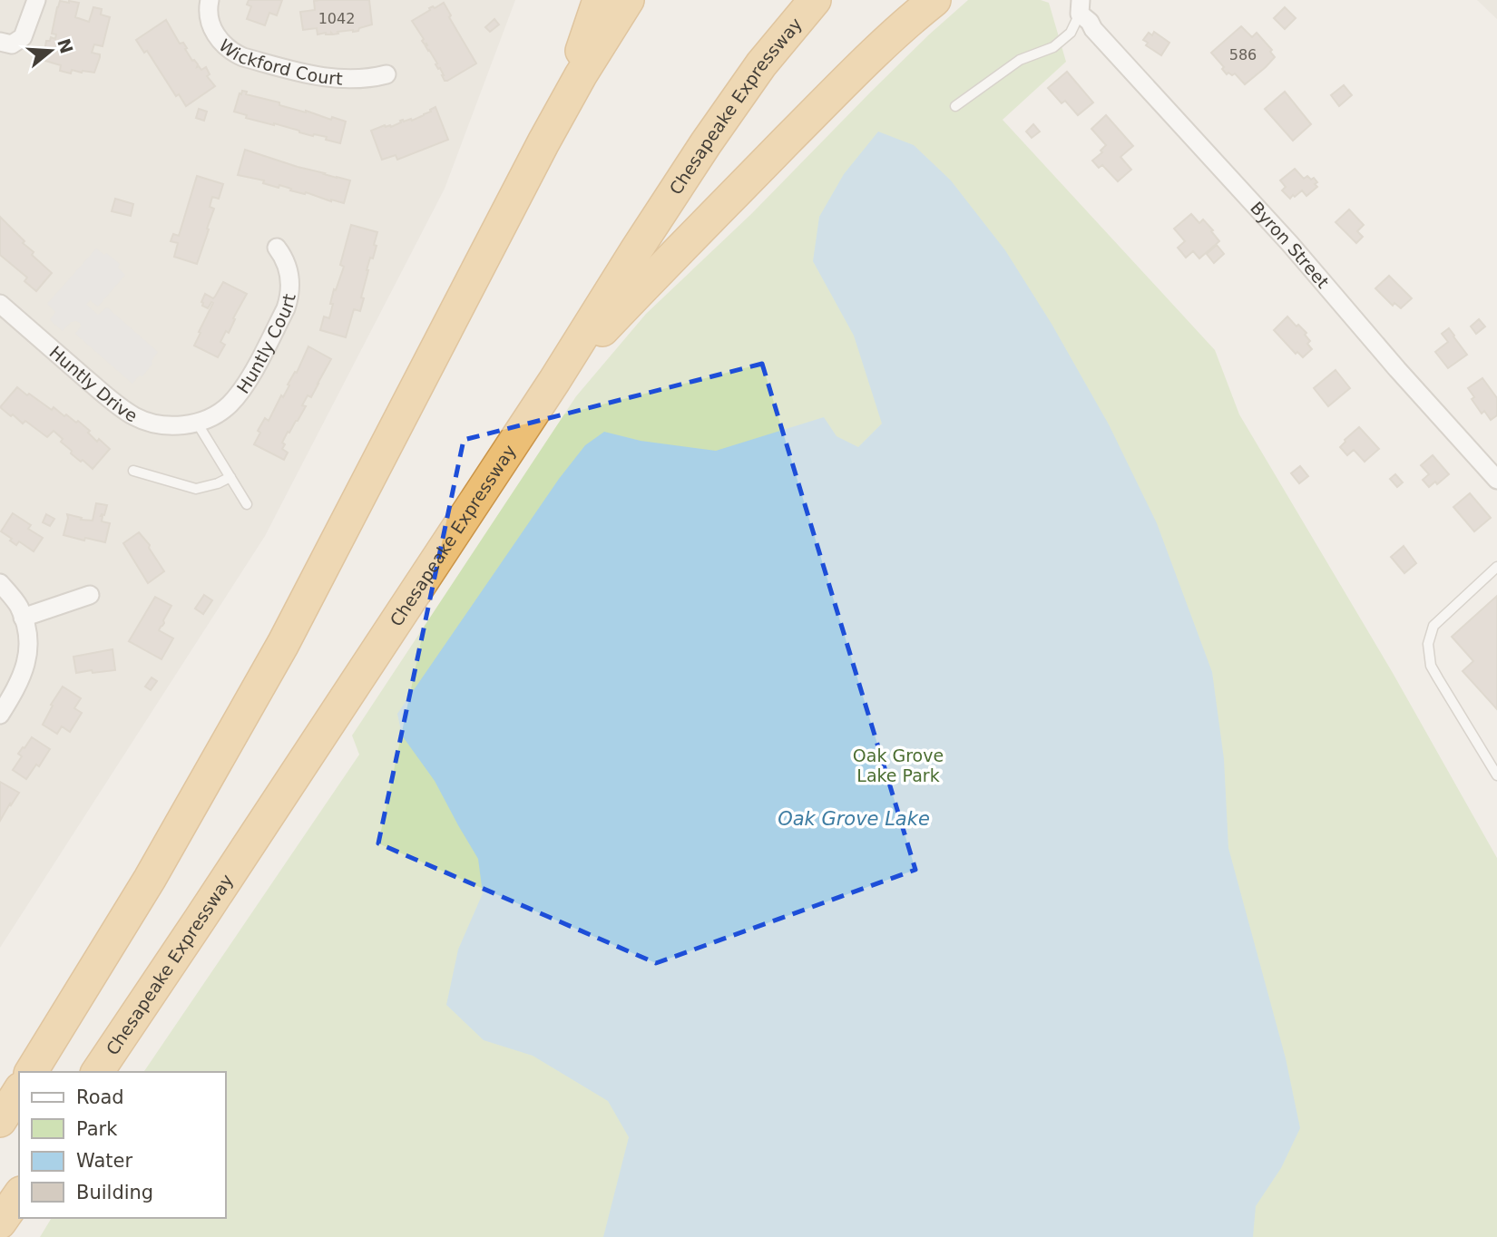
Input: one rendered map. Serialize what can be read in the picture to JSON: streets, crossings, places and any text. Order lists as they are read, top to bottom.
{
  "streets": {
    "highway": ["Chesapeake Expressway"],
    "street": [
      "Wickford Court",
      "Byron Street",
      "Huntly Court",
      "Huntly Drive"
    ]
  },
  "crossings": [
    ["Huntly Court", "Huntly Drive"]
  ],
  "water": ["Oak Grove Lake"],
  "parks": ["Oak Grove Lake Park"],
  "house_numbers": ["1042", "586"],
  "legend": [
    "Road",
    "Park",
    "Water",
    "Building"
  ],
  "north": "right"
}
